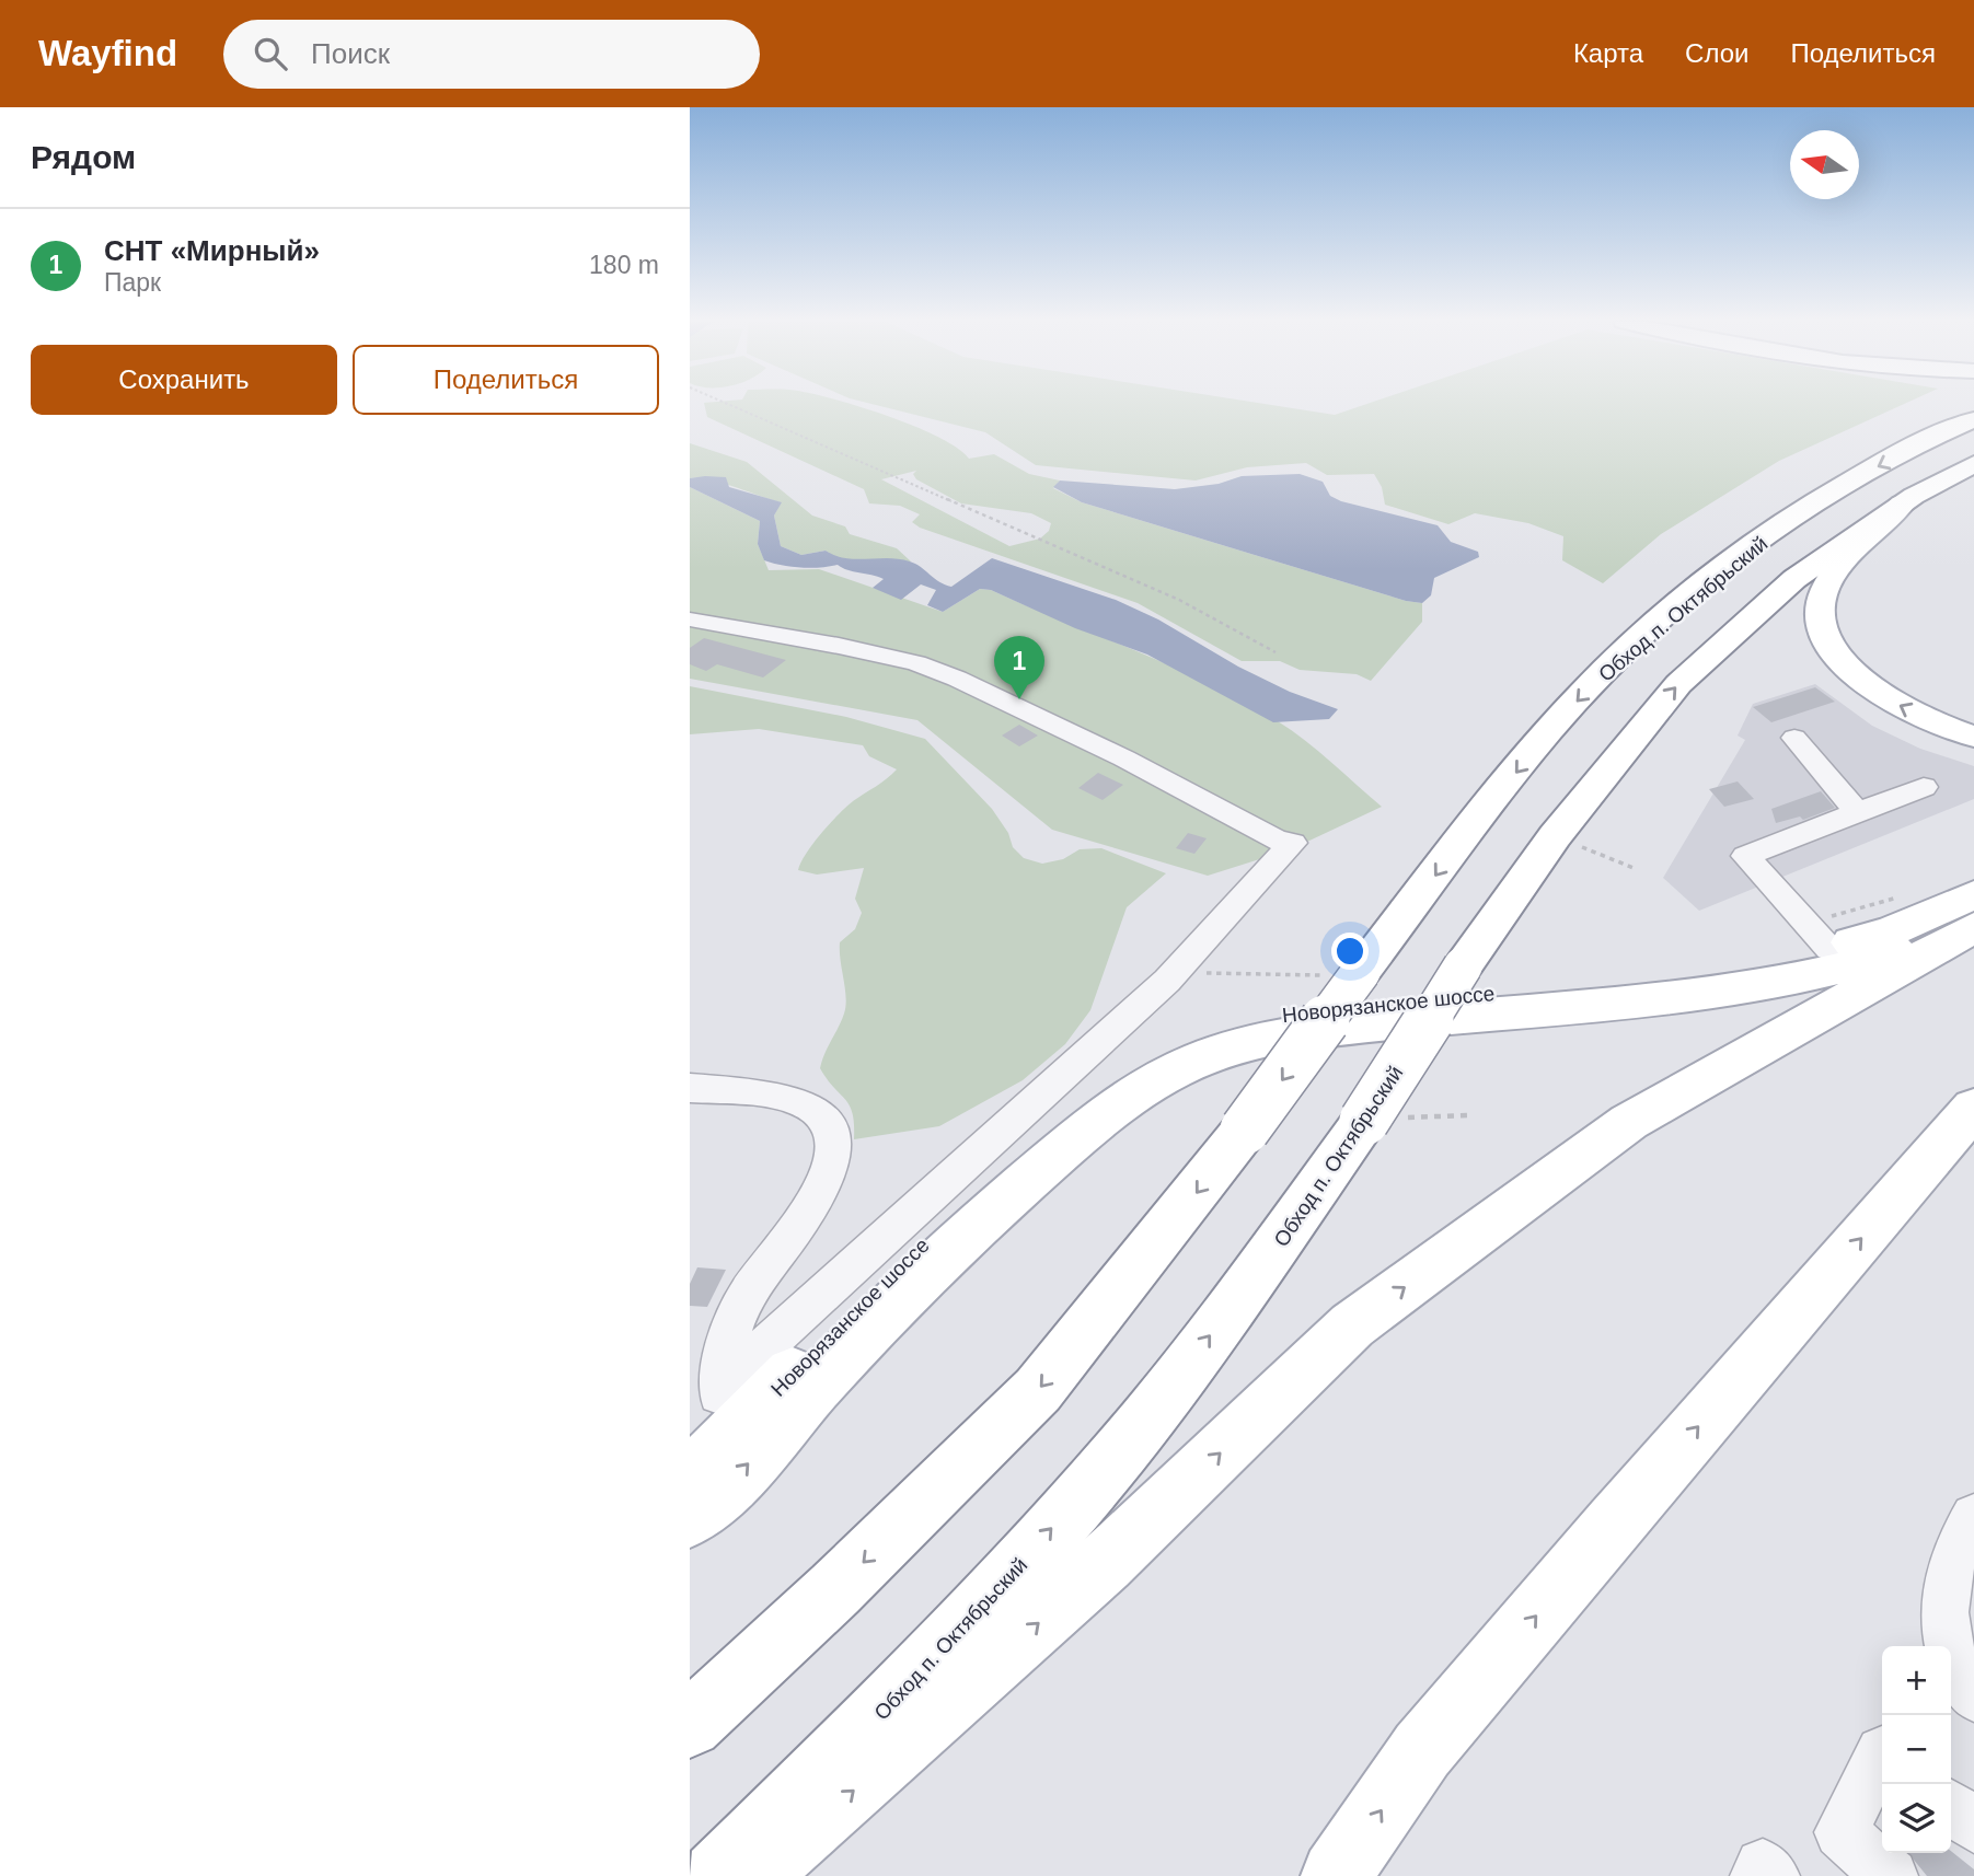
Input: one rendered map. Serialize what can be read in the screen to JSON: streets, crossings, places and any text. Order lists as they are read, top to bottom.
{
  "streets": {
    "main road": ["Обход п. Октябрьский", "Новорязанское шоссе"]
  },
  "north": "left",
  "page": {
    "header": "Wayfind",
    "search": "Поиск",
    "nav": ["Карта", "Слои", "Поделиться"],
    "heading": "Рядом",
    "list": [
      {
        "mark": "1",
        "name": "СНТ «Мирный»",
        "note": "Парк",
        "value": "180 m"
      }
    ],
    "buttons": ["Сохранить", "Поделиться"],
    "pins": "1",
    "map_buttons": ["+", "−"]
  }
}
